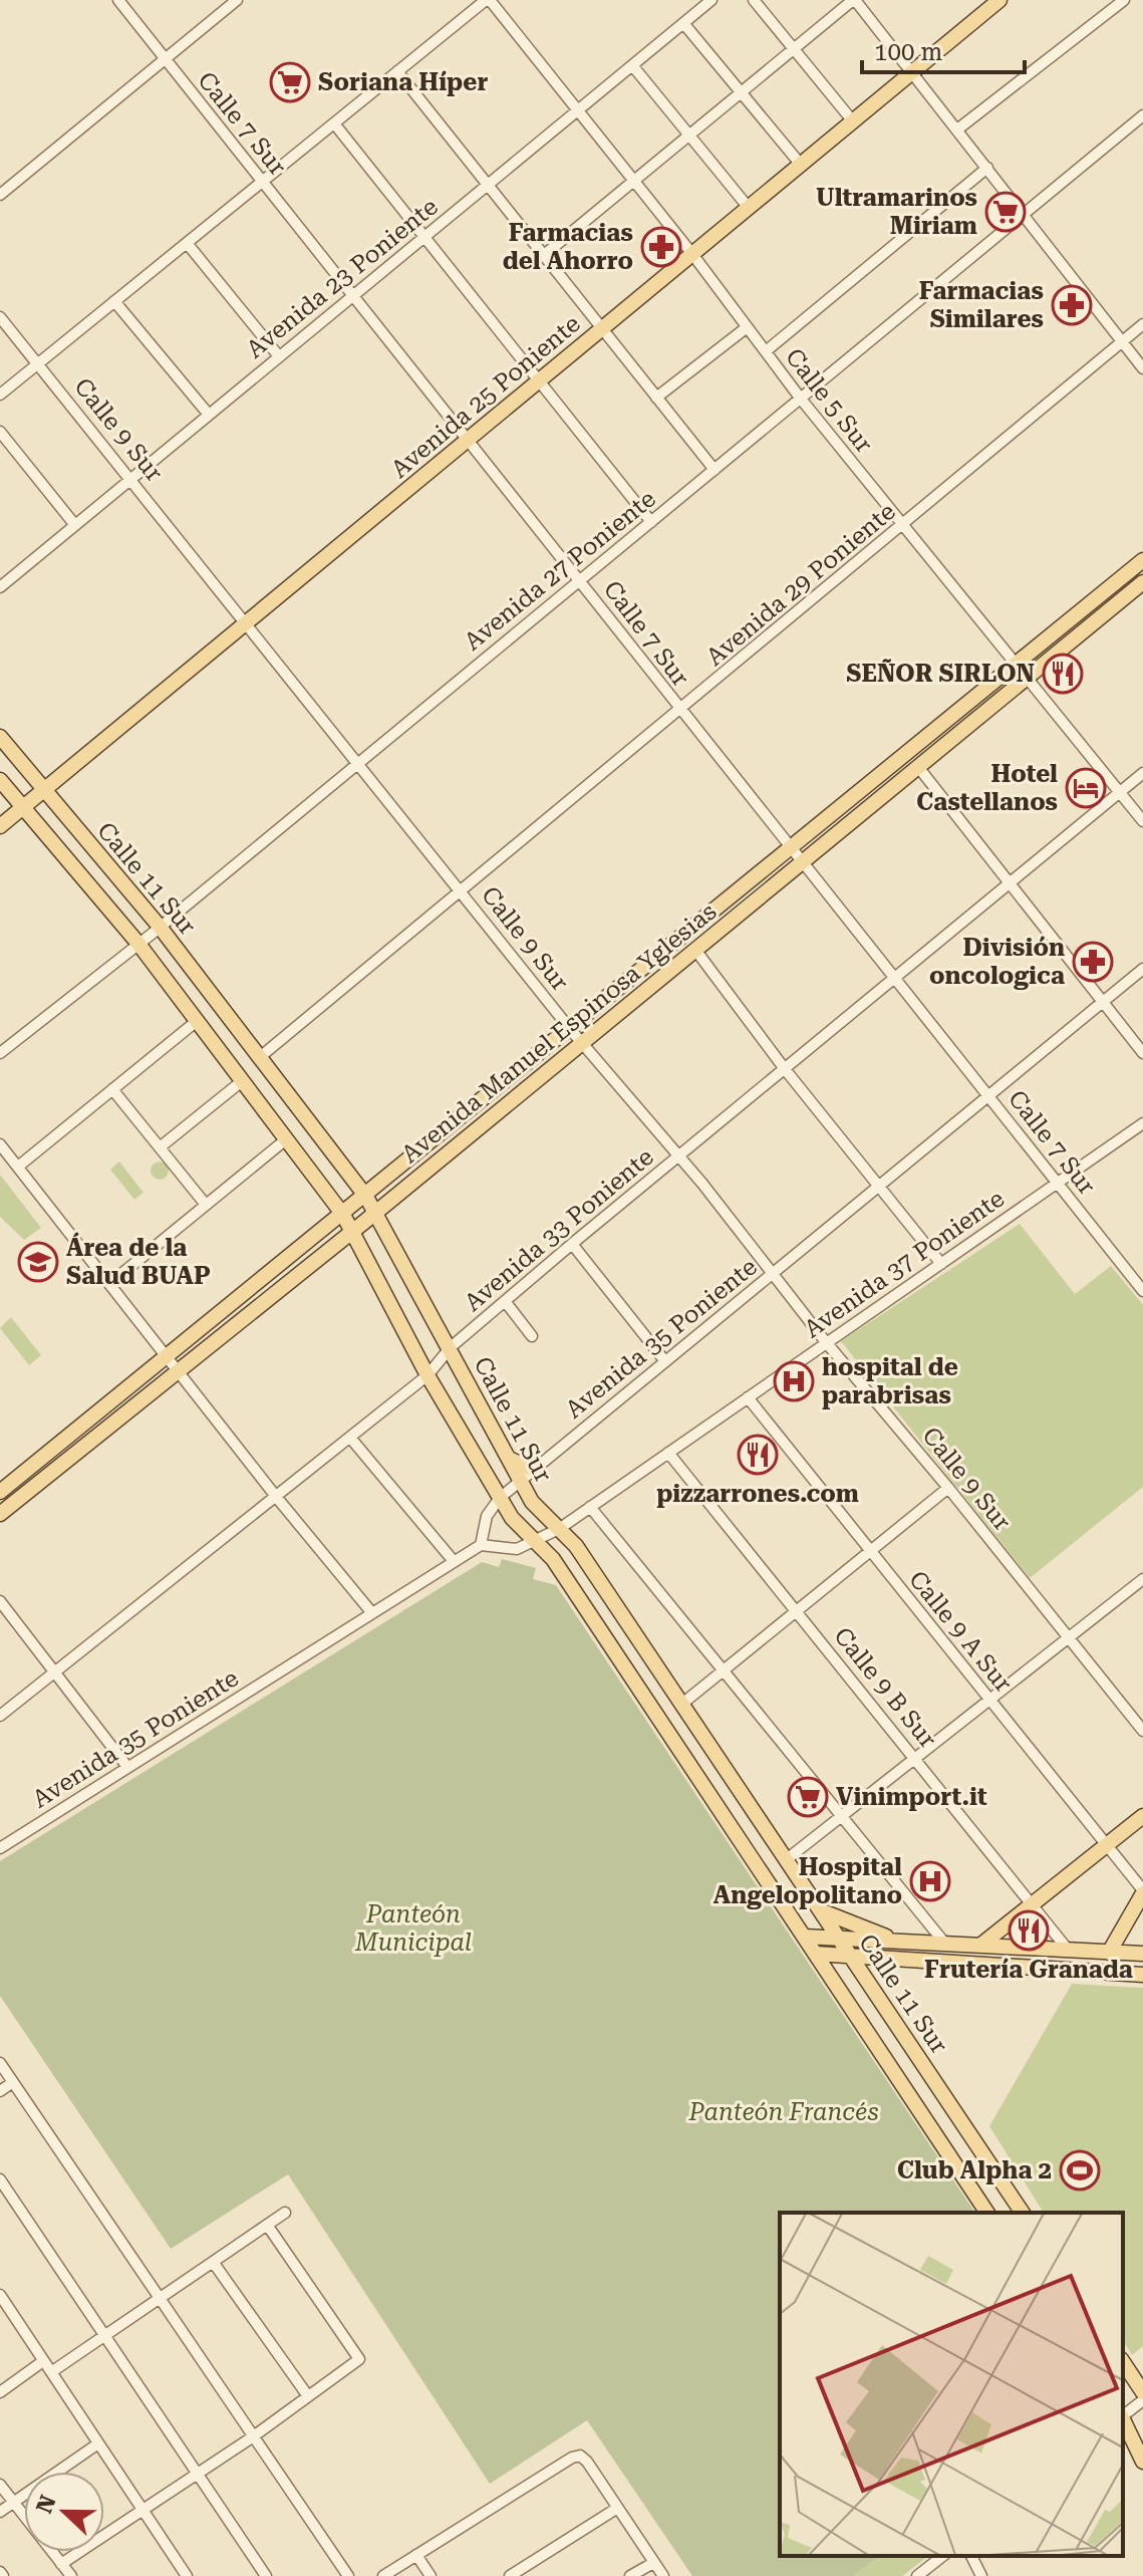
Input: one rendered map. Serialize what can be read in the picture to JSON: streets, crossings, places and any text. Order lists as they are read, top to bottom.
{
  "streets": {
    "main road": ["Avenida 25 Poniente", "Calle 11 Sur", "Avenida Manuel Espinosa Yglesias"],
    "street": [
      "Calle 7 Sur",
      "Avenida 23 Poniente",
      "Calle 5 Sur",
      "Calle 9 Sur",
      "Avenida 27 Poniente",
      "Avenida 29 Poniente",
      "Avenida 33 Poniente",
      "Avenida 37 Poniente",
      "Avenida 35 Poniente",
      "Calle 9 A Sur",
      "Calle 9 B Sur"
    ]
  },
  "crossings": [
    ["Calle 7 Sur", "Avenida 23 Poniente"],
    ["Calle 7 Sur", "Avenida 25 Poniente"],
    ["Calle 7 Sur", "Avenida 27 Poniente"],
    ["Calle 7 Sur", "Avenida 29 Poniente"],
    ["Calle 7 Sur", "Avenida Manuel Espinosa Yglesias"],
    ["Calle 7 Sur", "Avenida 33 Poniente"],
    ["Calle 7 Sur", "Avenida 37 Poniente"],
    ["Calle 7 Sur", "Avenida 35 Poniente"],
    ["Avenida 23 Poniente", "Calle 5 Sur"],
    ["Avenida 23 Poniente", "Calle 9 Sur"],
    ["Avenida 25 Poniente", "Calle 5 Sur"],
    ["Avenida 25 Poniente", "Calle 9 Sur"],
    ["Avenida 25 Poniente", "Calle 11 Sur"],
    ["Calle 5 Sur", "Avenida 27 Poniente"],
    ["Calle 5 Sur", "Avenida 29 Poniente"],
    ["Calle 5 Sur", "Avenida Manuel Espinosa Yglesias"],
    ["Calle 5 Sur", "Avenida 33 Poniente"],
    ["Calle 9 Sur", "Avenida 27 Poniente"],
    ["Calle 9 Sur", "Avenida 29 Poniente"],
    ["Calle 9 Sur", "Avenida Manuel Espinosa Yglesias"],
    ["Calle 9 Sur", "Avenida 33 Poniente"],
    ["Calle 9 Sur", "Avenida 37 Poniente"],
    ["Calle 9 Sur", "Avenida 35 Poniente"],
    ["Avenida 27 Poniente", "Calle 11 Sur"],
    ["Avenida 29 Poniente", "Calle 11 Sur"],
    ["Calle 11 Sur", "Avenida Manuel Espinosa Yglesias"],
    ["Calle 11 Sur", "Avenida 33 Poniente"],
    ["Calle 11 Sur", "Avenida 37 Poniente"],
    ["Calle 11 Sur", "Avenida 35 Poniente"],
    ["Avenida 37 Poniente", "Avenida 35 Poniente"],
    ["Avenida 37 Poniente", "Calle 9 A Sur"],
    ["Avenida 37 Poniente", "Calle 9 B Sur"]
  ],
  "parks": ["Panteón Municipal", "Panteón Francés"],
  "places": {
    "supermarket": ["Soriana Híper", "Ultramarinos Miriam", "Vinimport.it"],
    "pharmacy": ["Farmacias del Ahorro", "Farmacias Similares", "División oncologica"],
    "restaurant": ["SEÑOR SIRLON", "pizzarrones.com", "Frutería Granada"],
    "hotel": ["Hotel Castellanos"],
    "school or university": ["Área de la Salud BUAP"],
    "hospital": ["hospital de parabrisas", "Hospital Angelopolitano"],
    "sports": ["Club Alpha 2"]
  },
  "scale_bar": "100 m",
  "north": "left"
}
